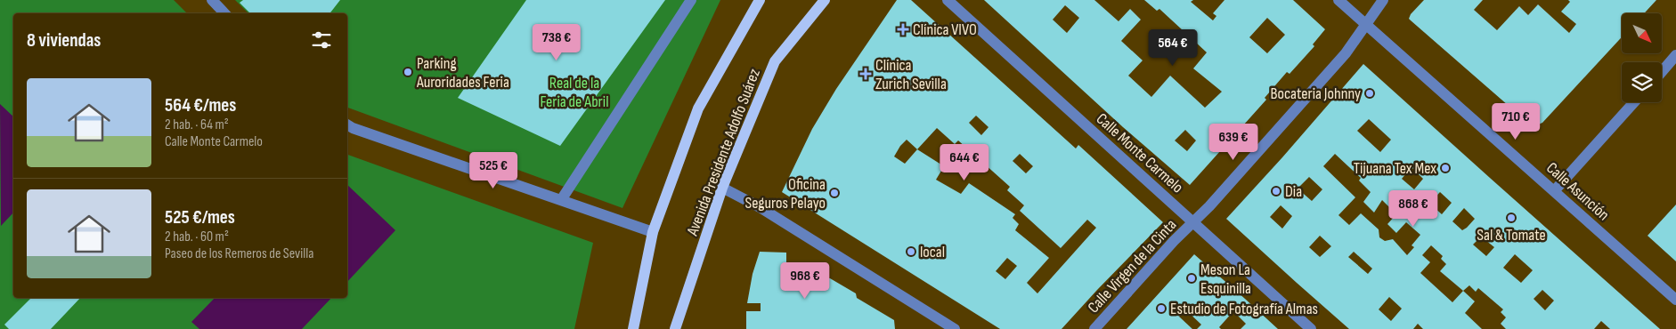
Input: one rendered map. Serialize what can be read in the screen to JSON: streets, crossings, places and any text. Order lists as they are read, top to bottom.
{
  "streets": {
    "main road": ["Avenida Presidente Adolfo Suárez"],
    "street": ["Calle Monte Carmelo", "Calle Asunción", "Calle Virgen de la Cinta"]
  },
  "crossings": [
    ["Calle Monte Carmelo", "Calle Virgen de la Cinta"],
    ["Calle Asunción", "Calle Virgen de la Cinta"]
  ],
  "parks": ["Real de la Feria de Abril"],
  "places": {
    "health": ["Clínica VIVO", "Clínica Zurich Sevilla"],
    "other": [
      "Parking Auroridades Feria",
      "Bocateria Johnny",
      "Tijuana Tex Mex",
      "Dia",
      "Oficina Seguros Pelayo",
      "Sal & Tomate",
      "local",
      "Meson La Esquinilla",
      "Estudio de Fotografía Almas"
    ]
  },
  "north": "bottom right",
  "page": {
    "heading": "8 viviendas",
    "price": [
      "738 €",
      "564 €",
      "710 €",
      "639 €",
      "644 €",
      "525 €",
      "868 €",
      "968 €"
    ],
    "list": [
      {
        "name": "564 €/mes",
        "note": "2 hab. · 64 m² · Calle Monte Carmelo"
      },
      {
        "name": "525 €/mes",
        "note": "2 hab. · 60 m² · Paseo de los Remeros de Sevilla"
      }
    ]
  }
}
